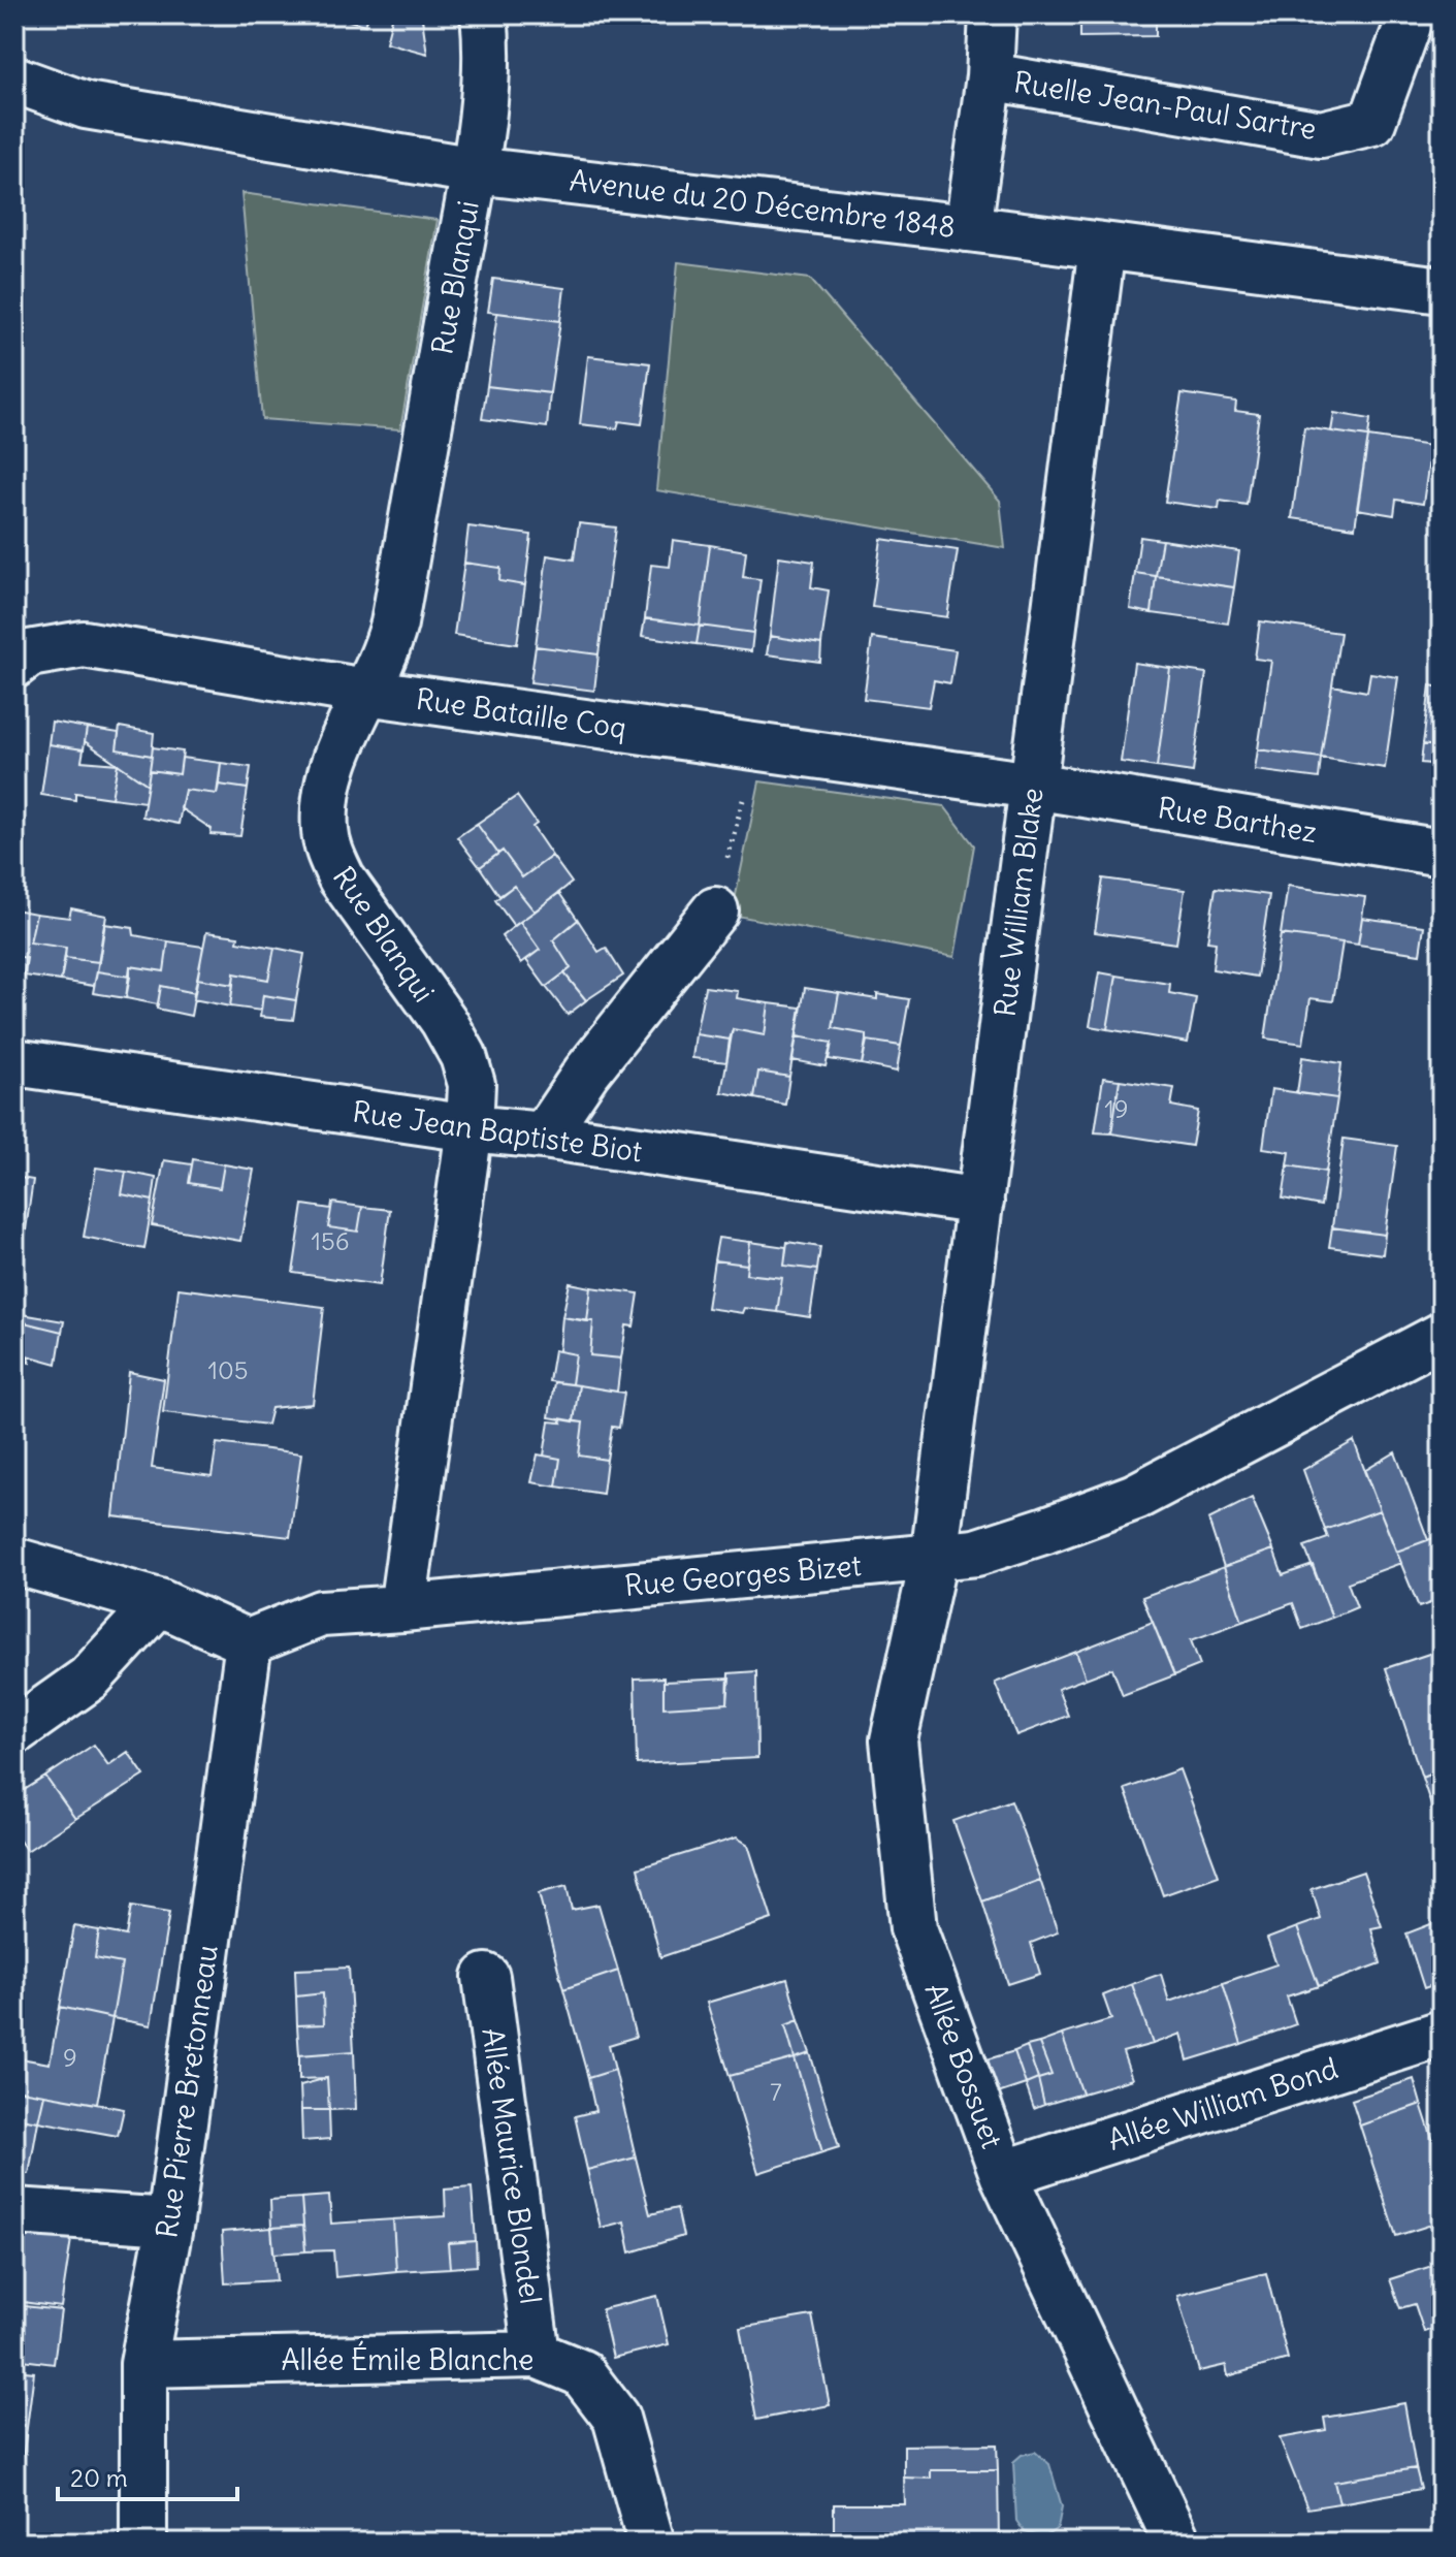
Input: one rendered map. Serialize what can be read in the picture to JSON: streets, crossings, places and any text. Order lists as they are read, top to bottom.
{
  "streets": {
    "street": [
      "Ruelle Jean-Paul Sartre",
      "Avenue du 20 Décembre 1848",
      "Rue Blanqui",
      "Rue Bataille Coq",
      "Rue Barthez",
      "Rue William Blake",
      "Rue Jean Baptiste Biot",
      "Rue Georges Bizet",
      "Allée Bossuet",
      "Rue Pierre Bretonneau",
      "Allée William Bond",
      "Allée Maurice Blondel",
      "Allée Émile Blanche"
    ]
  },
  "crossings": [
    ["Avenue du 20 Décembre 1848", "Rue Blanqui"],
    ["Avenue du 20 Décembre 1848", "Rue William Blake"],
    ["Rue Blanqui", "Rue Bataille Coq"],
    ["Rue Blanqui", "Rue Jean Baptiste Biot"],
    ["Rue Blanqui", "Rue Georges Bizet"],
    ["Rue Bataille Coq", "Rue Barthez"],
    ["Rue Bataille Coq", "Rue William Blake"],
    ["Rue Barthez", "Rue William Blake"],
    ["Rue William Blake", "Rue Jean Baptiste Biot"],
    ["Rue William Blake", "Rue Georges Bizet"],
    ["Rue William Blake", "Allée Bossuet"],
    ["Rue Georges Bizet", "Allée Bossuet"],
    ["Rue Georges Bizet", "Rue Pierre Bretonneau"],
    ["Allée Bossuet", "Allée William Bond"],
    ["Rue Pierre Bretonneau", "Allée Émile Blanche"],
    ["Allée Maurice Blondel", "Allée Émile Blanche"]
  ],
  "house_numbers": [
    "19",
    "156",
    "105",
    "9",
    "7"
  ],
  "scale_bar": "20 m"
}
